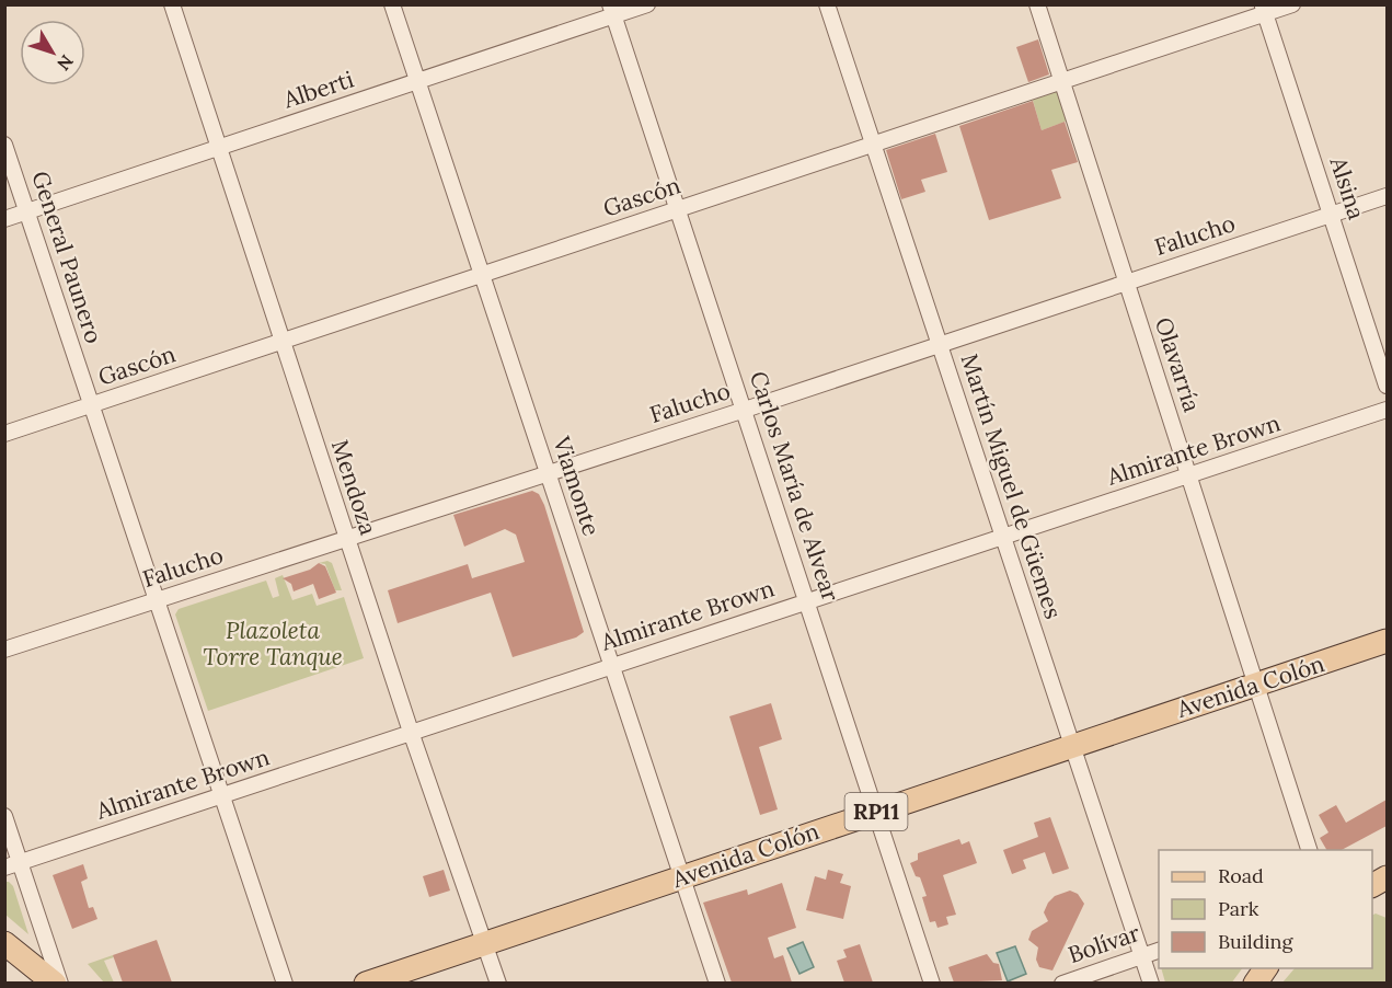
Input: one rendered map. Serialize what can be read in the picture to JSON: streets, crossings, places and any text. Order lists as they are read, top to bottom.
{
  "streets": {
    "main road": ["Avenida Colón", "RP11"],
    "street": [
      "Alberti",
      "Alsina",
      "Gascón",
      "Falucho",
      "General Paunero",
      "Olavarría",
      "Almirante Brown",
      "Viamonte",
      "Carlos María de Alvear",
      "Martín Miguel de Güemes",
      "Mendoza",
      "Bolívar"
    ]
  },
  "crossings": [
    ["Alberti", "General Paunero"],
    ["Alberti", "Viamonte"],
    ["Alberti", "Carlos María de Alvear"],
    ["Alberti", "Mendoza"],
    ["Alsina", "Gascón"],
    ["Alsina", "Falucho"],
    ["Gascón", "General Paunero"],
    ["Gascón", "Olavarría"],
    ["Gascón", "Viamonte"],
    ["Gascón", "Carlos María de Alvear"],
    ["Gascón", "Martín Miguel de Güemes"],
    ["Gascón", "Mendoza"],
    ["Falucho", "General Paunero"],
    ["Falucho", "Olavarría"],
    ["Falucho", "Viamonte"],
    ["Falucho", "Carlos María de Alvear"],
    ["Falucho", "Martín Miguel de Güemes"],
    ["Falucho", "Mendoza"],
    ["General Paunero", "Almirante Brown"],
    ["Olavarría", "Almirante Brown"],
    ["Olavarría", "Avenida Colón"],
    ["Almirante Brown", "Viamonte"],
    ["Almirante Brown", "Carlos María de Alvear"],
    ["Almirante Brown", "Martín Miguel de Güemes"],
    ["Almirante Brown", "Mendoza"],
    ["Viamonte", "Avenida Colón"],
    ["Carlos María de Alvear", "Avenida Colón"],
    ["Martín Miguel de Güemes", "Avenida Colón"],
    ["Martín Miguel de Güemes", "Bolívar"],
    ["Mendoza", "Avenida Colón"]
  ],
  "parks": ["Plazoleta Torre Tanque"],
  "legend": ["Road", "Park", "Building"],
  "north": "bottom right"
}
